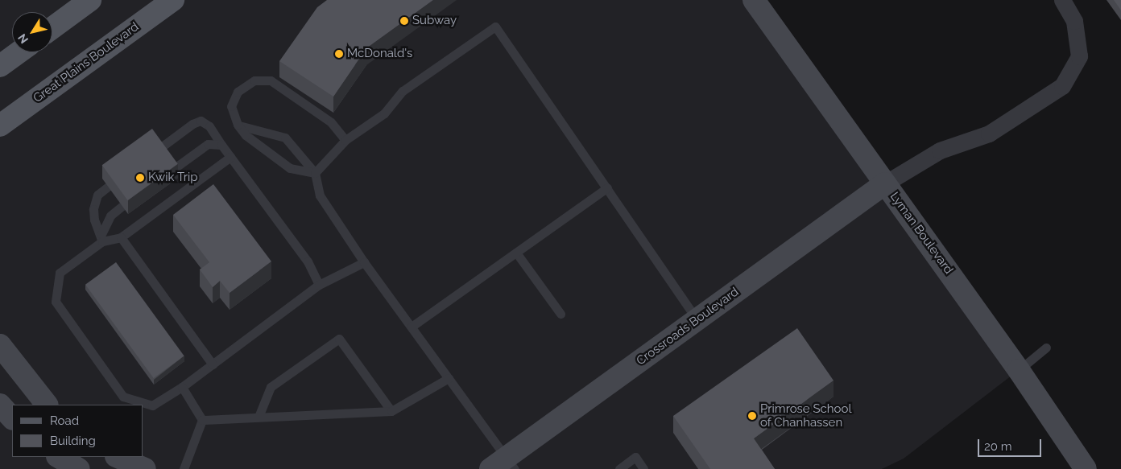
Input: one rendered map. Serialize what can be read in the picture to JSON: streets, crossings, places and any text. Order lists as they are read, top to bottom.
{
  "streets": {
    "main road": ["Great Plains Boulevard"],
    "street": ["Lyman Boulevard", "Crossroads Boulevard"]
  },
  "crossings": [
    ["Lyman Boulevard", "Crossroads Boulevard"]
  ],
  "places": [
    "Subway",
    "McDonald's",
    "Kwik Trip",
    "Primrose School of Chanhassen"
  ],
  "legend": ["Road", "Building"],
  "scale_bar": "20 m",
  "north": "bottom left"
}
